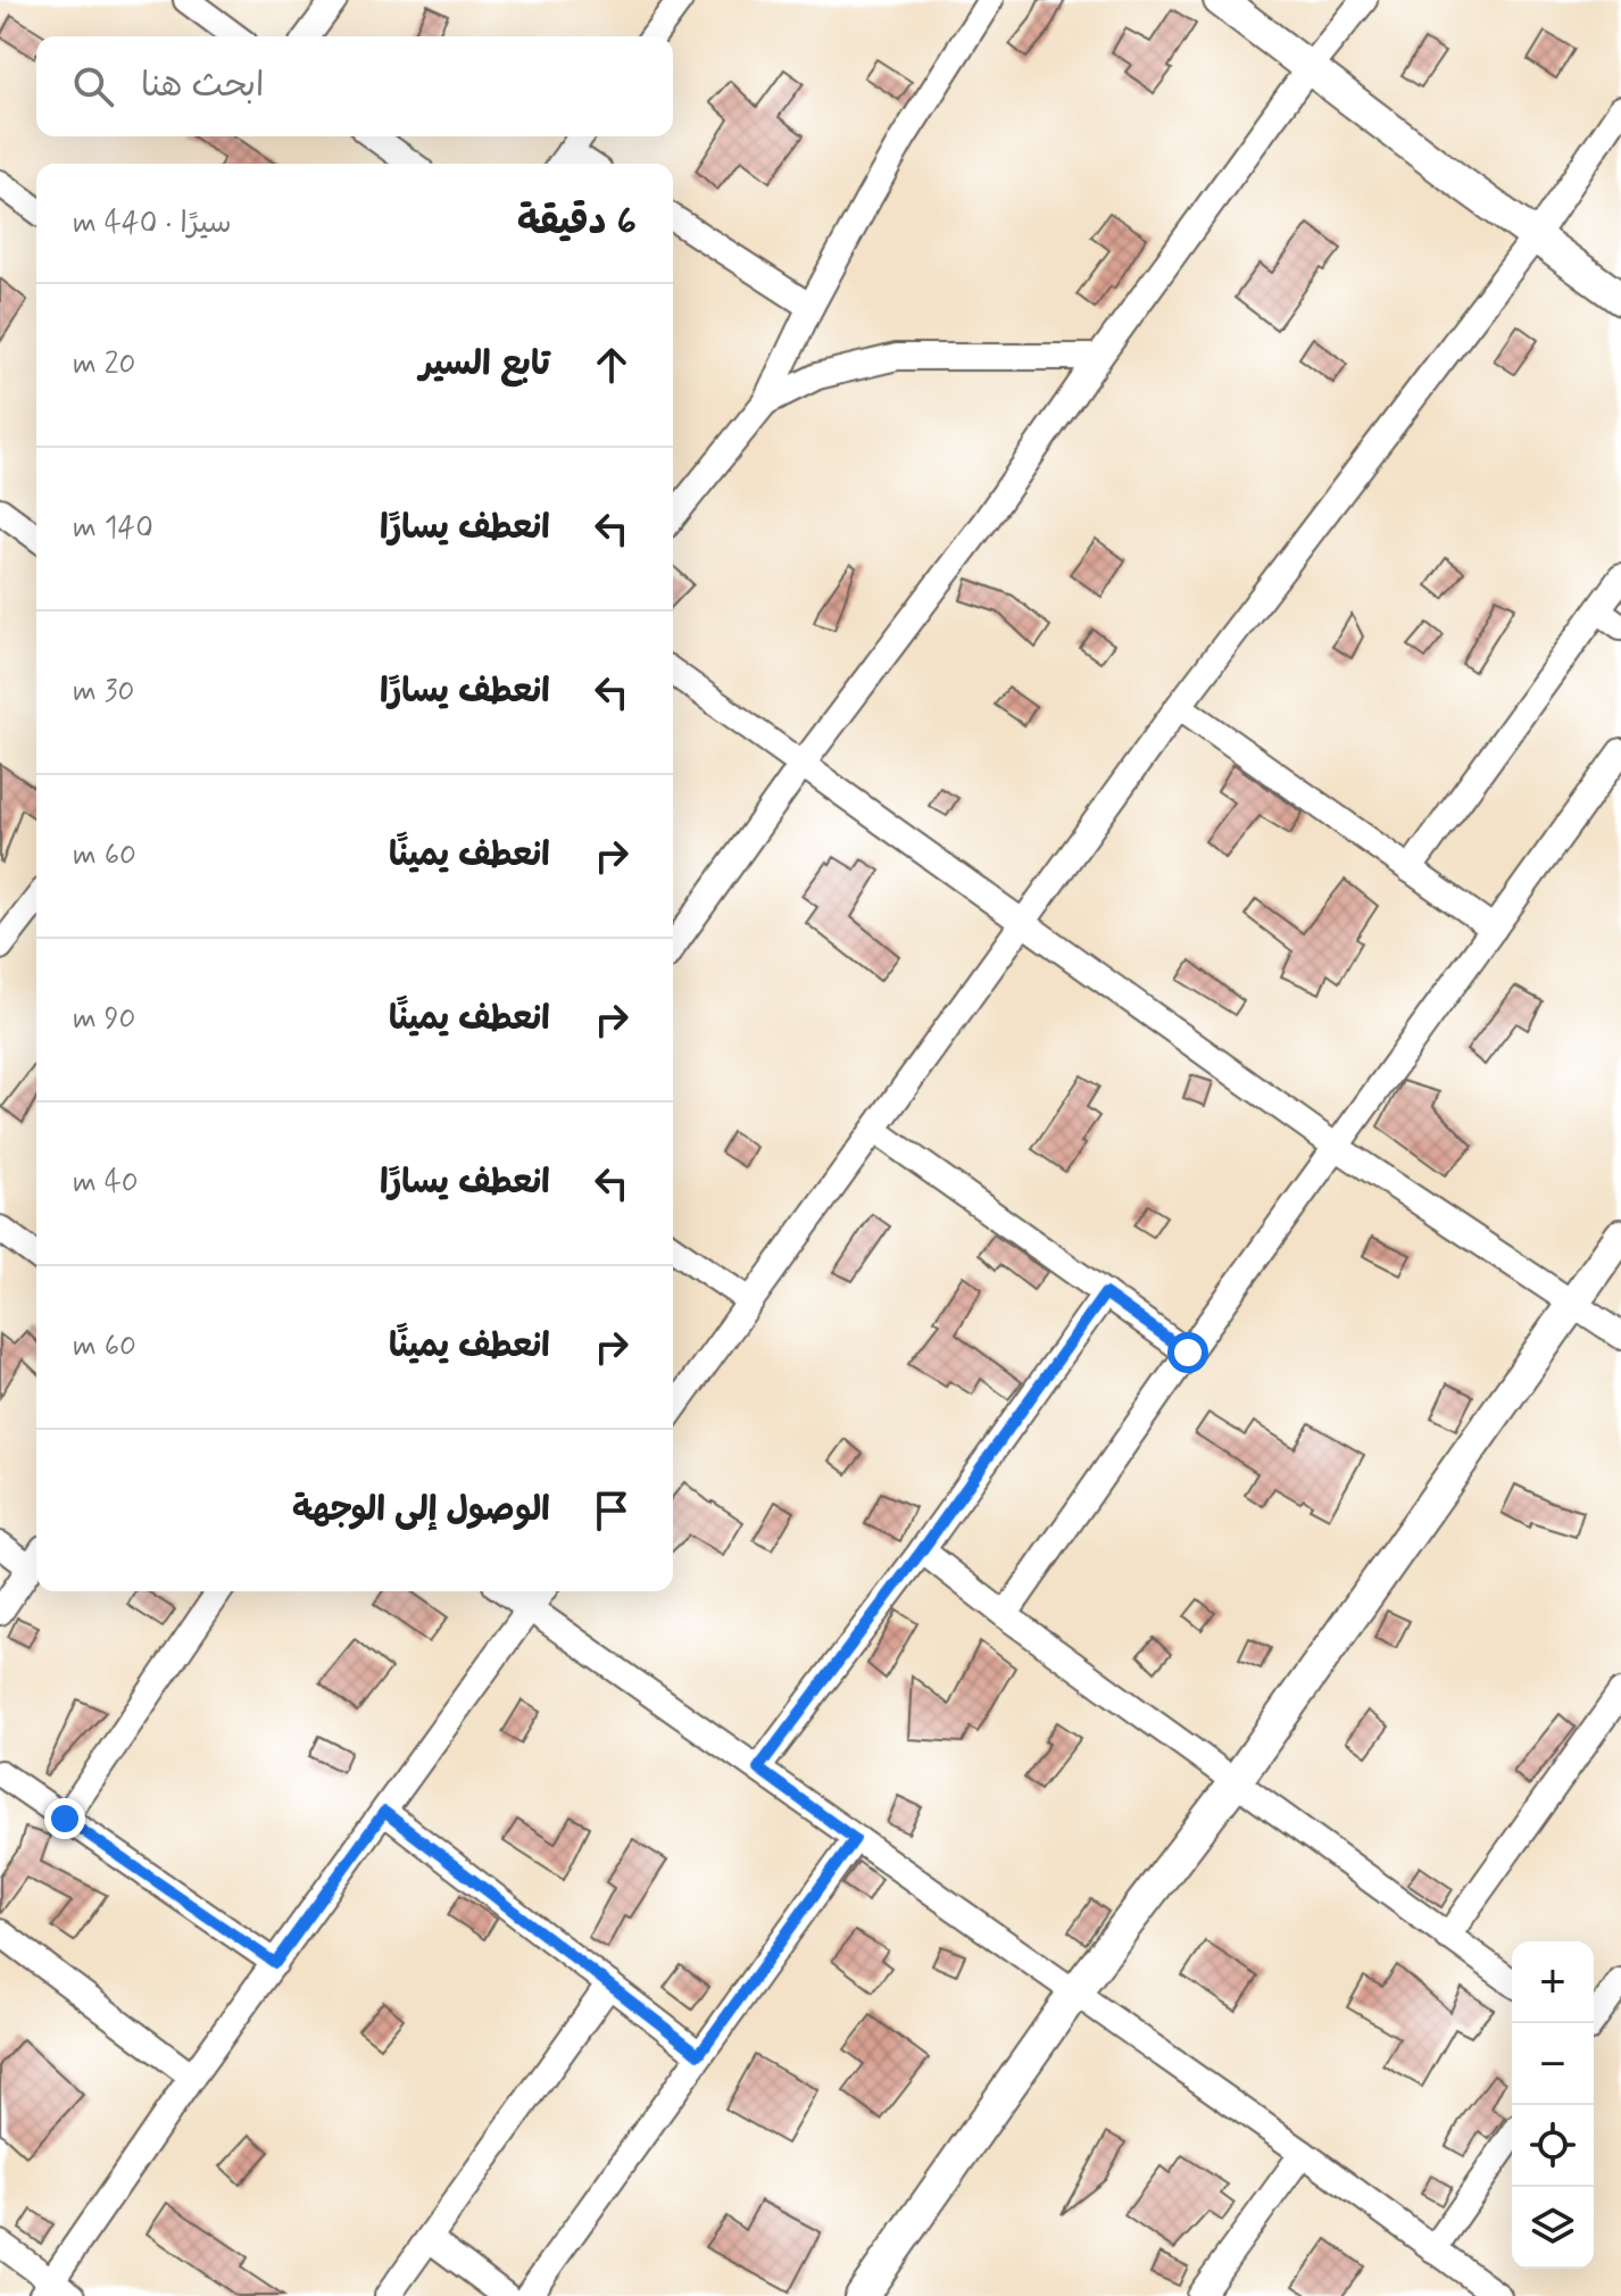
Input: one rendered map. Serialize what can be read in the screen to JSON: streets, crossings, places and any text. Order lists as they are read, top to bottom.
{
  "page": {
    "search": "ابحث هنا",
    "heading": ["6 دقيقة", "سيرًا · 440 m"],
    "list": [
      ["تابع السير", "20 m"],
      ["انعطف يسارًا", "140 m"],
      ["انعطف يسارًا", "30 m"],
      ["انعطف يمينًا", "60 m"],
      ["انعطف يمينًا", "90 m"],
      ["انعطف يسارًا", "40 m"],
      ["انعطف يمينًا", "60 m"],
      "الوصول إلى الوجهة"
    ],
    "map_buttons": ["+", "−"]
  }
}
